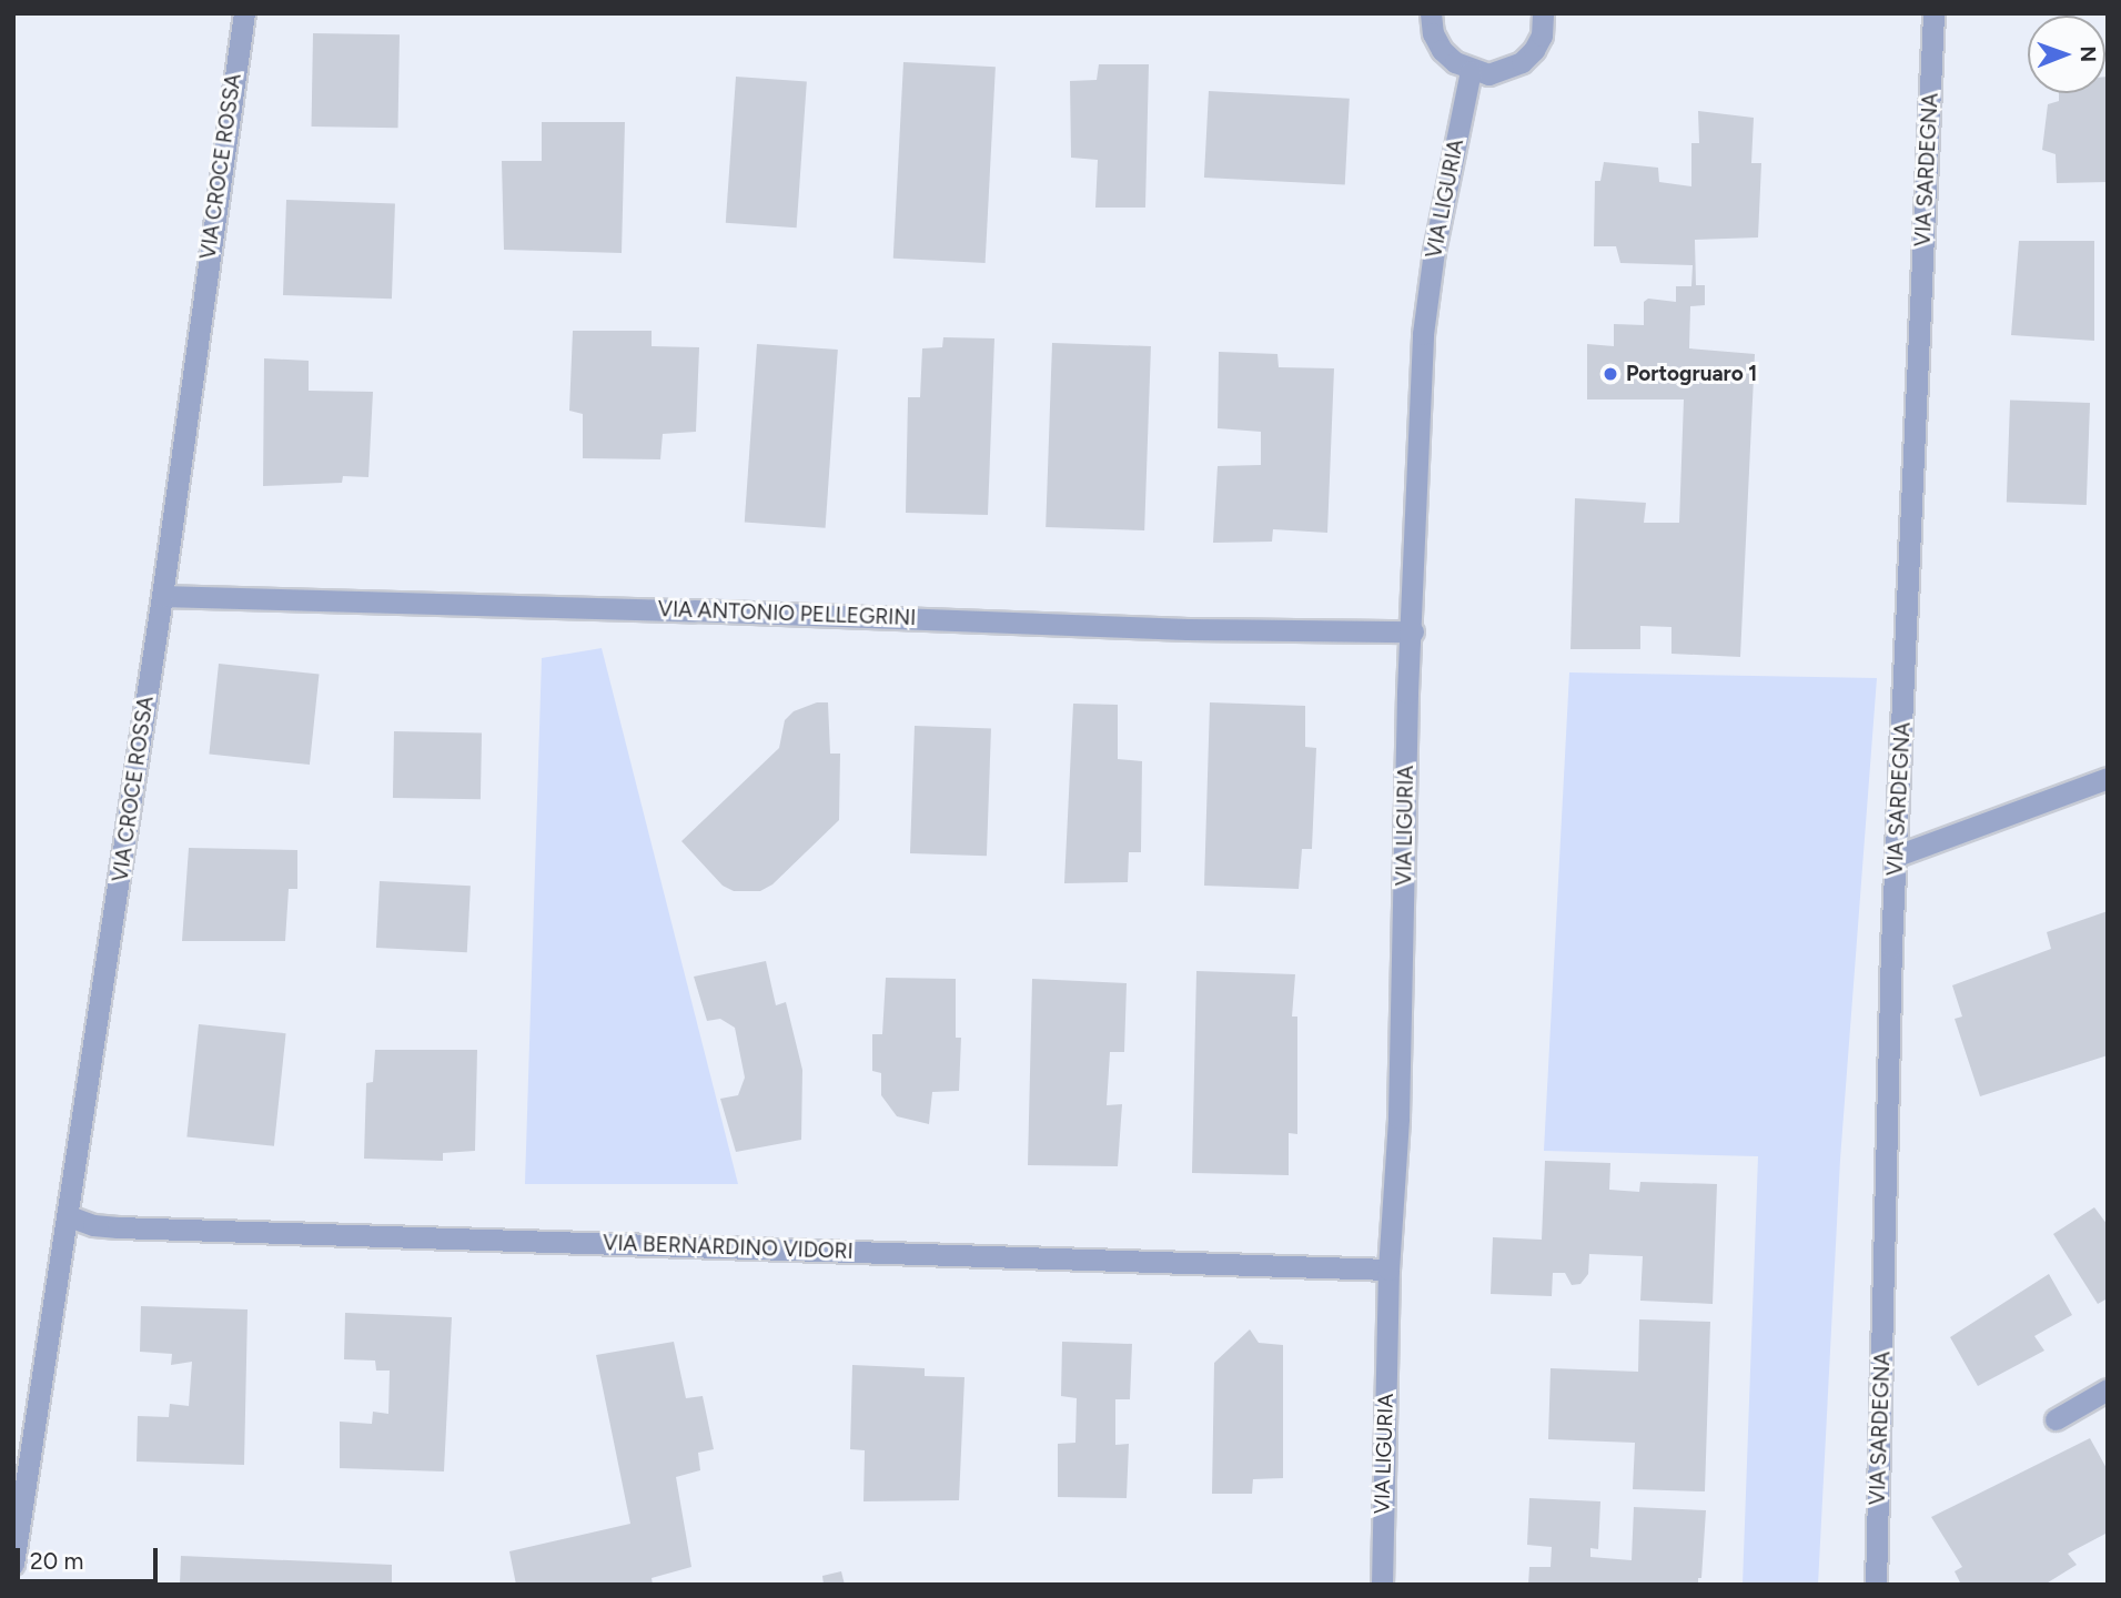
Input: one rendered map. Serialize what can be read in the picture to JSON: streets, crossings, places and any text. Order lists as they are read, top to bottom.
{
  "streets": {
    "street": [
      "VIA CROCE ROSSA",
      "VIA SARDEGNA",
      "VIA LIGURIA",
      "VIA ANTONIO PELLEGRINI",
      "VIA BERNARDINO VIDORI"
    ]
  },
  "crossings": [
    ["VIA CROCE ROSSA", "VIA ANTONIO PELLEGRINI"],
    ["VIA CROCE ROSSA", "VIA BERNARDINO VIDORI"],
    ["VIA LIGURIA", "VIA ANTONIO PELLEGRINI"],
    ["VIA LIGURIA", "VIA BERNARDINO VIDORI"]
  ],
  "places": ["Portogruaro 1"],
  "scale_bar": "20 m",
  "north": "right"
}
